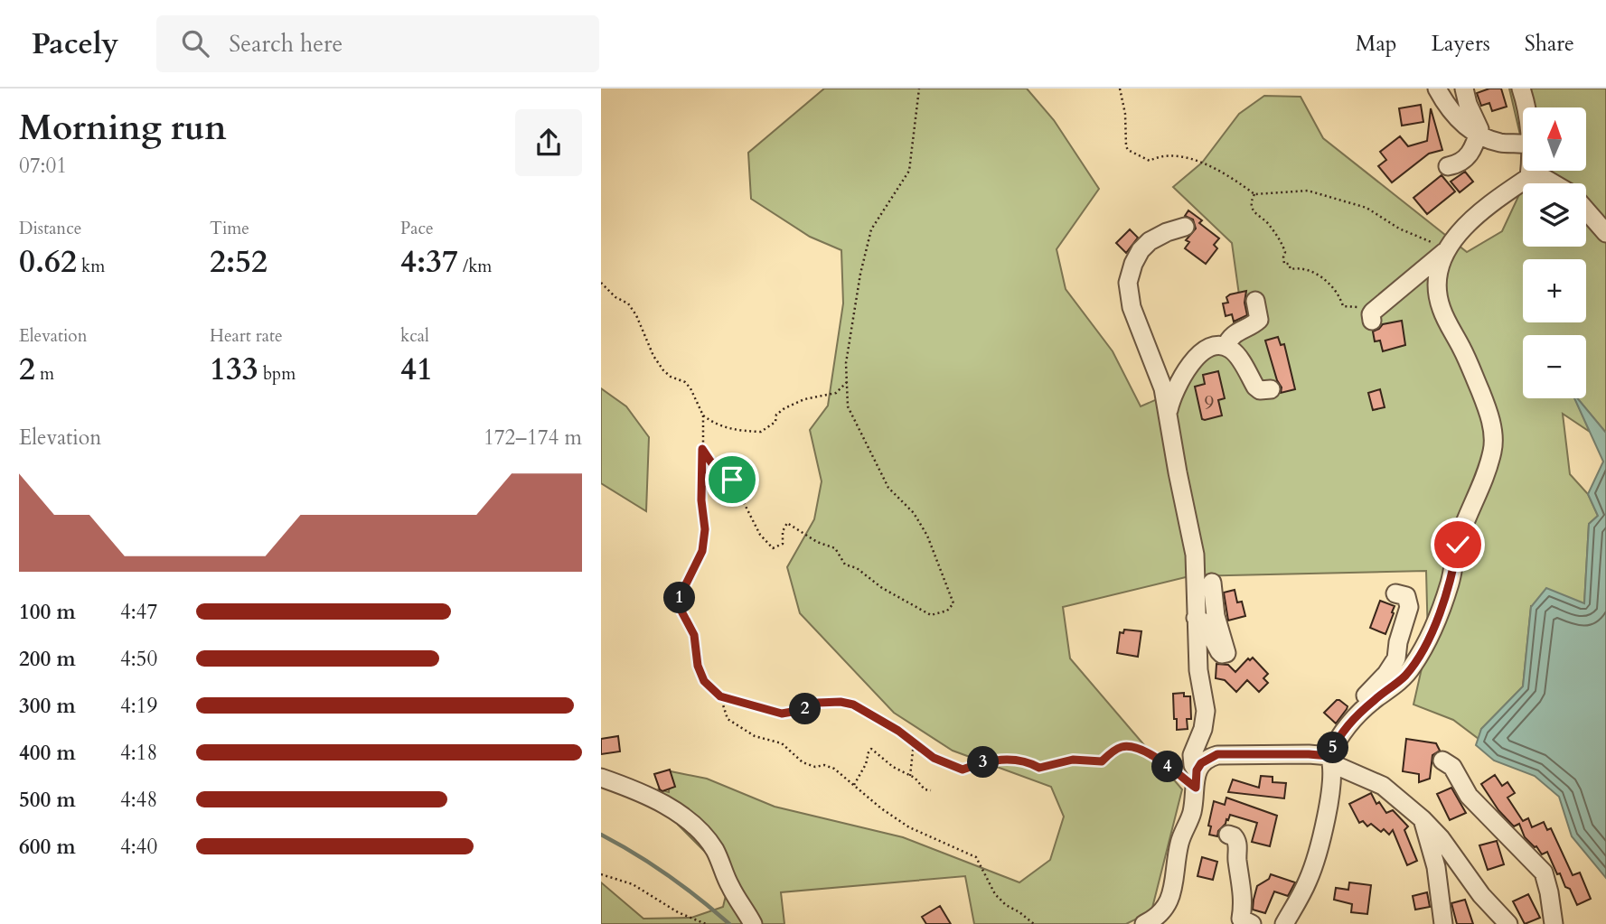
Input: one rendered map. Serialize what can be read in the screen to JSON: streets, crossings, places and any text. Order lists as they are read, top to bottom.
{
  "house_numbers": ["9"],
  "north": "top",
  "page": {
    "header": "Pacely",
    "search": "Search here",
    "nav": ["Map", "Layers", "Share"],
    "heading": ["Morning run", "07:01"],
    "map_buttons": ["+", "−"],
    "stats": [
      ["Distance", "0.62 km"],
      ["Time", "2:52"],
      ["Pace", "4:37 /km"],
      ["Elevation", "2 m"],
      ["Heart rate", "133 bpm"],
      ["kcal", "41"]
    ],
    "chart": ["Elevation", "172–174 m"],
    "pins": [
      "1",
      "2",
      "5",
      "3",
      "4"
    ],
    "list": [
      {
        "name": "100 m",
        "note": "4:47"
      },
      {
        "name": "200 m",
        "note": "4:50"
      },
      {
        "name": "300 m",
        "note": "4:19"
      },
      {
        "name": "400 m",
        "note": "4:18"
      },
      {
        "name": "500 m",
        "note": "4:48"
      },
      {
        "name": "600 m",
        "note": "4:40"
      }
    ]
  }
}
